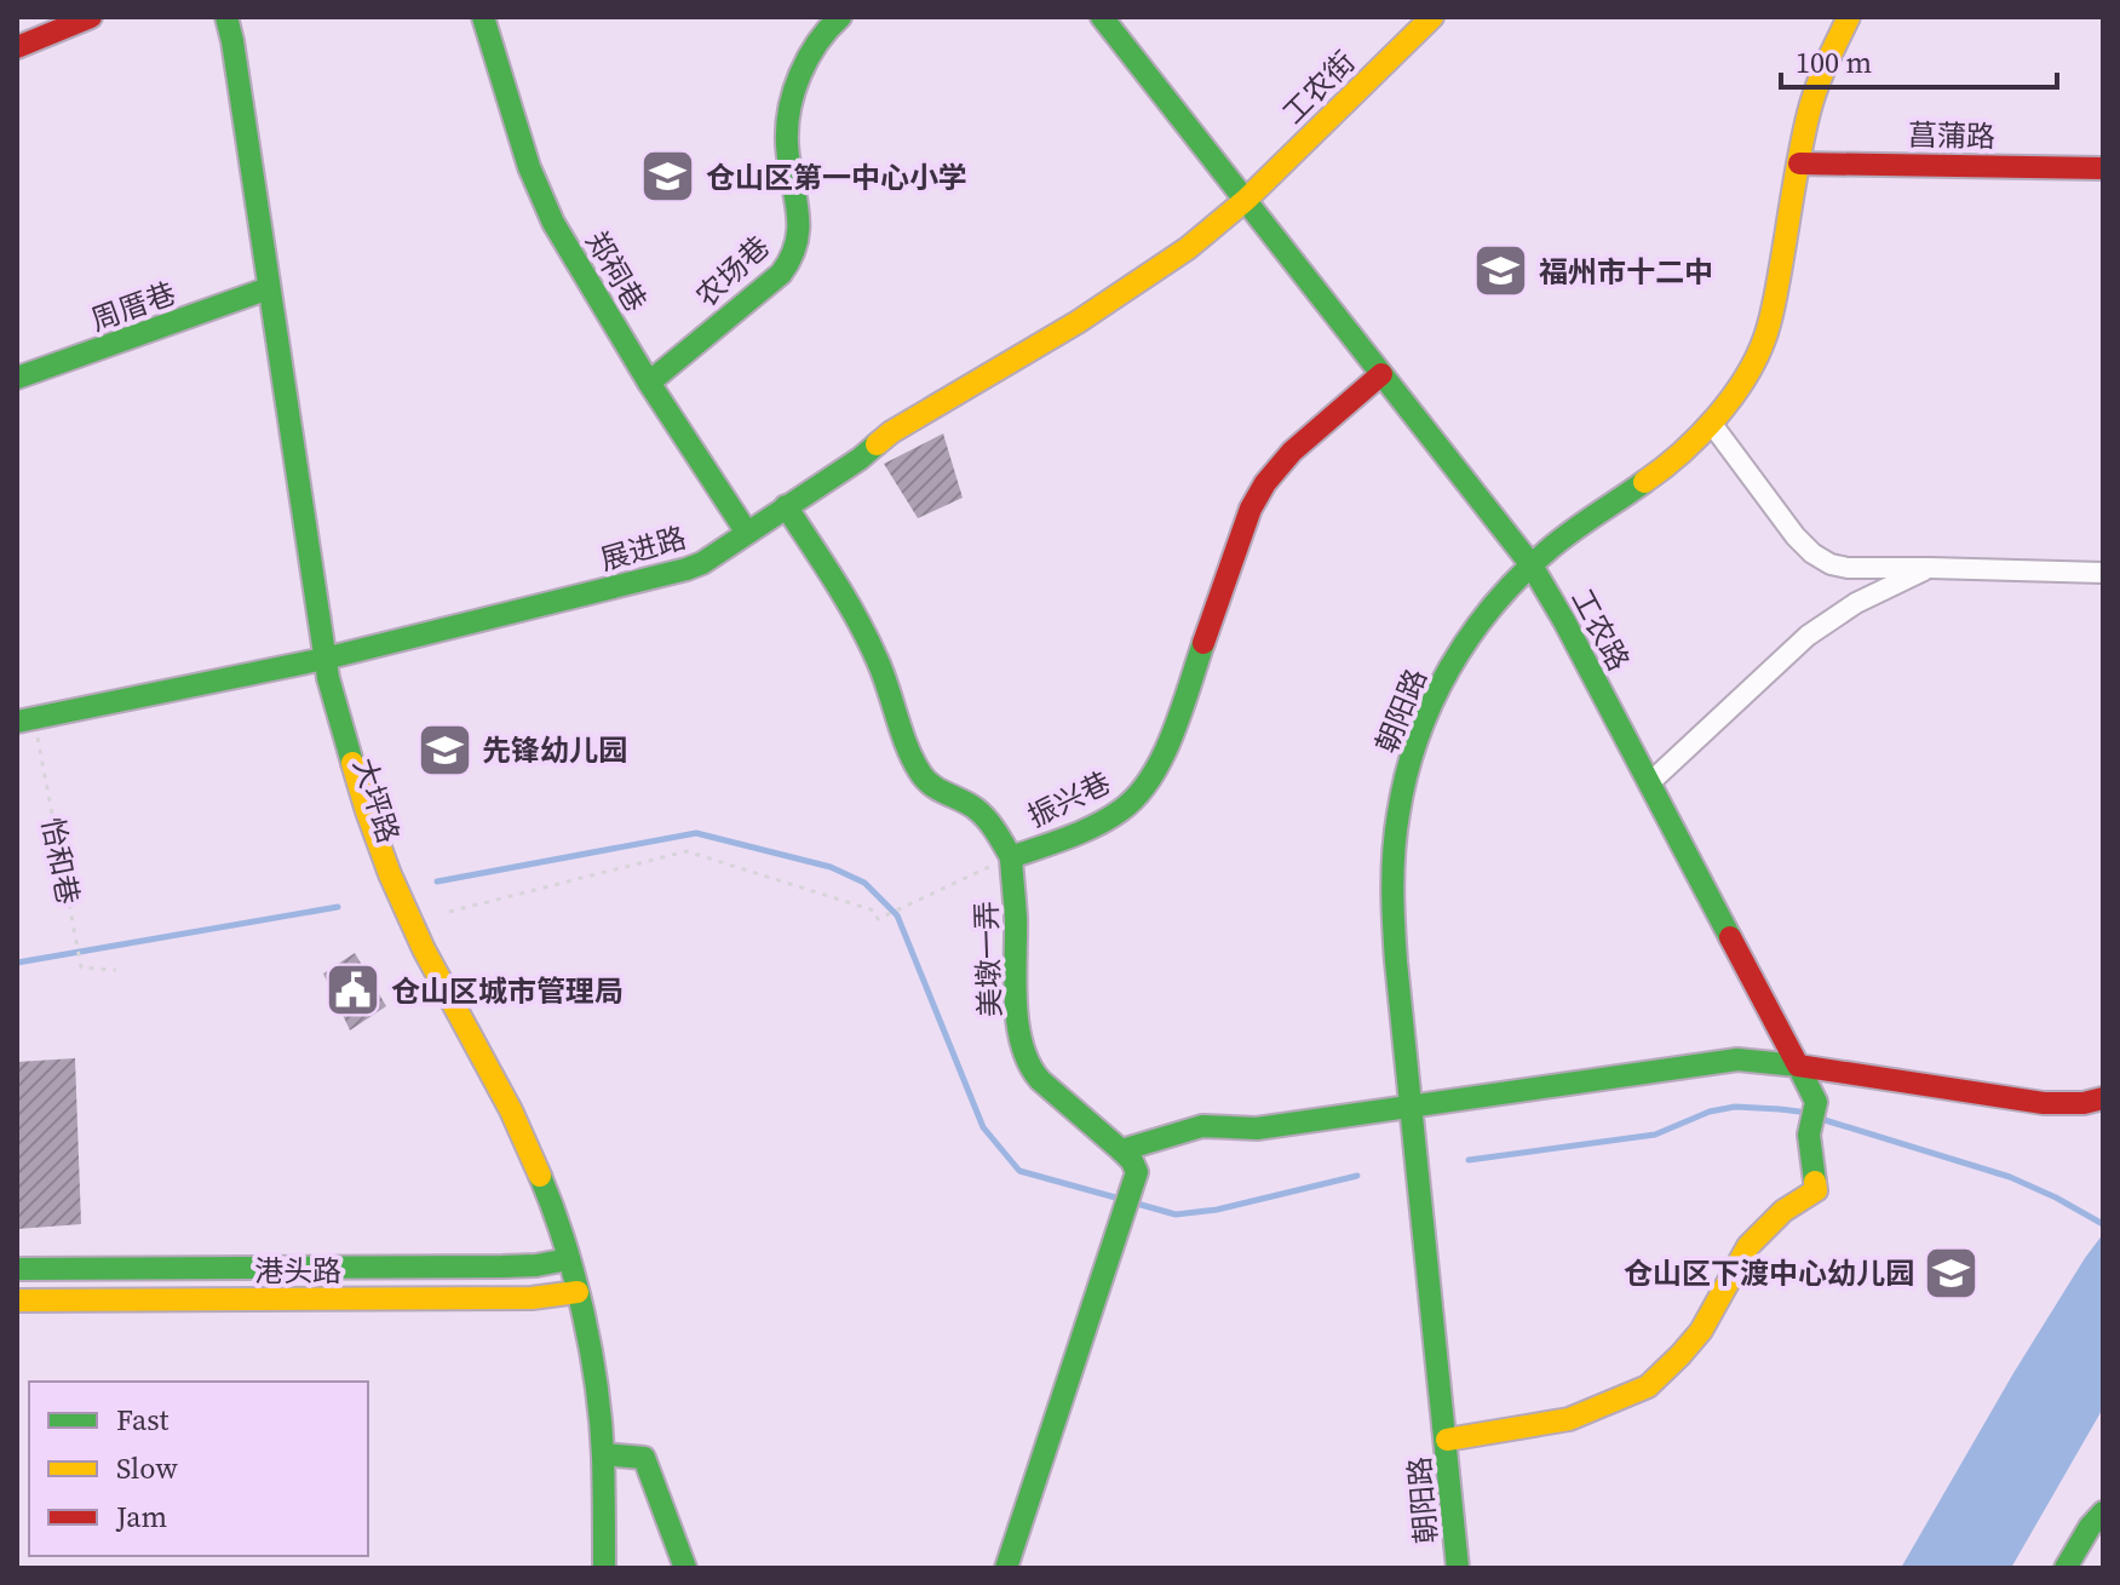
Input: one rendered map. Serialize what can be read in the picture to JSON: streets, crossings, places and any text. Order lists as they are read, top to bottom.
{
  "streets": {
    "street": [
      "工农街",
      "菖蒲路",
      "郑祠巷",
      "农场巷",
      "周厝巷",
      "展进路",
      "工农路",
      "朝阳路",
      "振兴巷",
      "大坪路",
      "美墩一弄",
      "港头路"
    ],
    "path": ["怡和巷"]
  },
  "crossings": [
    ["工农街", "展进路"],
    ["工农街", "工农路"],
    ["菖蒲路", "朝阳路"],
    ["郑祠巷", "农场巷"],
    ["郑祠巷", "展进路"],
    ["周厝巷", "大坪路"],
    ["展进路", "工农路"],
    ["展进路", "振兴巷"],
    ["展进路", "大坪路"],
    ["展进路", "怡和巷"],
    ["工农路", "朝阳路"],
    ["工农路", "振兴巷"],
    ["振兴巷", "美墩一弄"],
    ["大坪路", "港头路"]
  ],
  "places": {
    "school or university": [
      "仓山区第一中心小学",
      "福州市十二中",
      "先锋幼儿园",
      "仓山区下渡中心幼儿园"
    ],
    "public building": ["仓山区城市管理局"]
  },
  "legend": ["Fast", "Slow", "Jam"],
  "scale_bar": "100 m"
}
